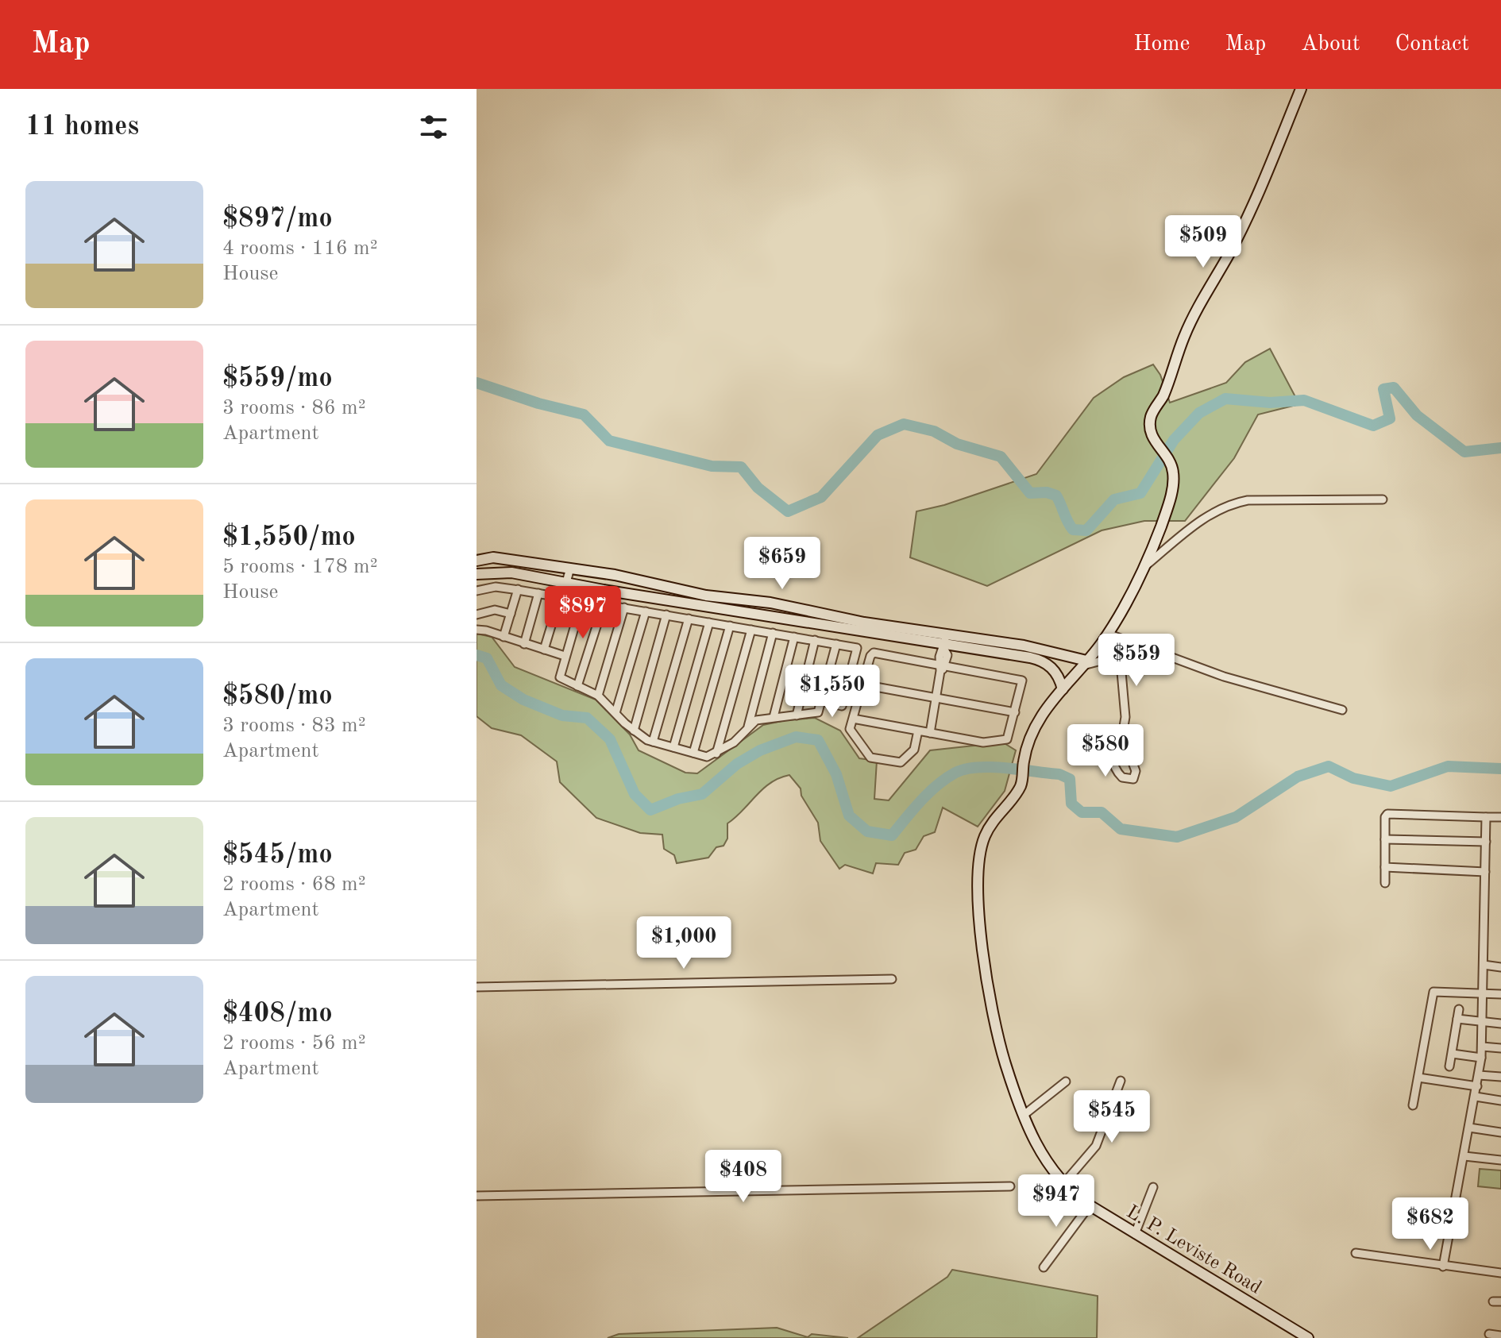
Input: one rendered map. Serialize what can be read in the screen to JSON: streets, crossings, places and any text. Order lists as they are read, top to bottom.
{
  "streets": {
    "main road": ["L. P. Leviste Road"]
  },
  "page": {
    "header": "Map",
    "nav": [
      "Home",
      "Map",
      "About",
      "Contact"
    ],
    "heading": "11 homes",
    "list": [
      {
        "name": "$897/mo",
        "note": "4 rooms · 116 m² · House"
      },
      {
        "name": "$559/mo",
        "note": "3 rooms · 86 m² · Apartment"
      },
      {
        "name": "$1,550/mo",
        "note": "5 rooms · 178 m² · House"
      },
      {
        "name": "$580/mo",
        "note": "3 rooms · 83 m² · Apartment"
      },
      {
        "name": "$545/mo",
        "note": "2 rooms · 68 m² · Apartment"
      },
      {
        "name": "$408/mo",
        "note": "2 rooms · 56 m² · Apartment"
      }
    ],
    "price": [
      "$509",
      "$659",
      "$897",
      "$559",
      "$1,550",
      "$580",
      "$1,000",
      "$545",
      "$408",
      "$947",
      "$682"
    ]
  }
}
